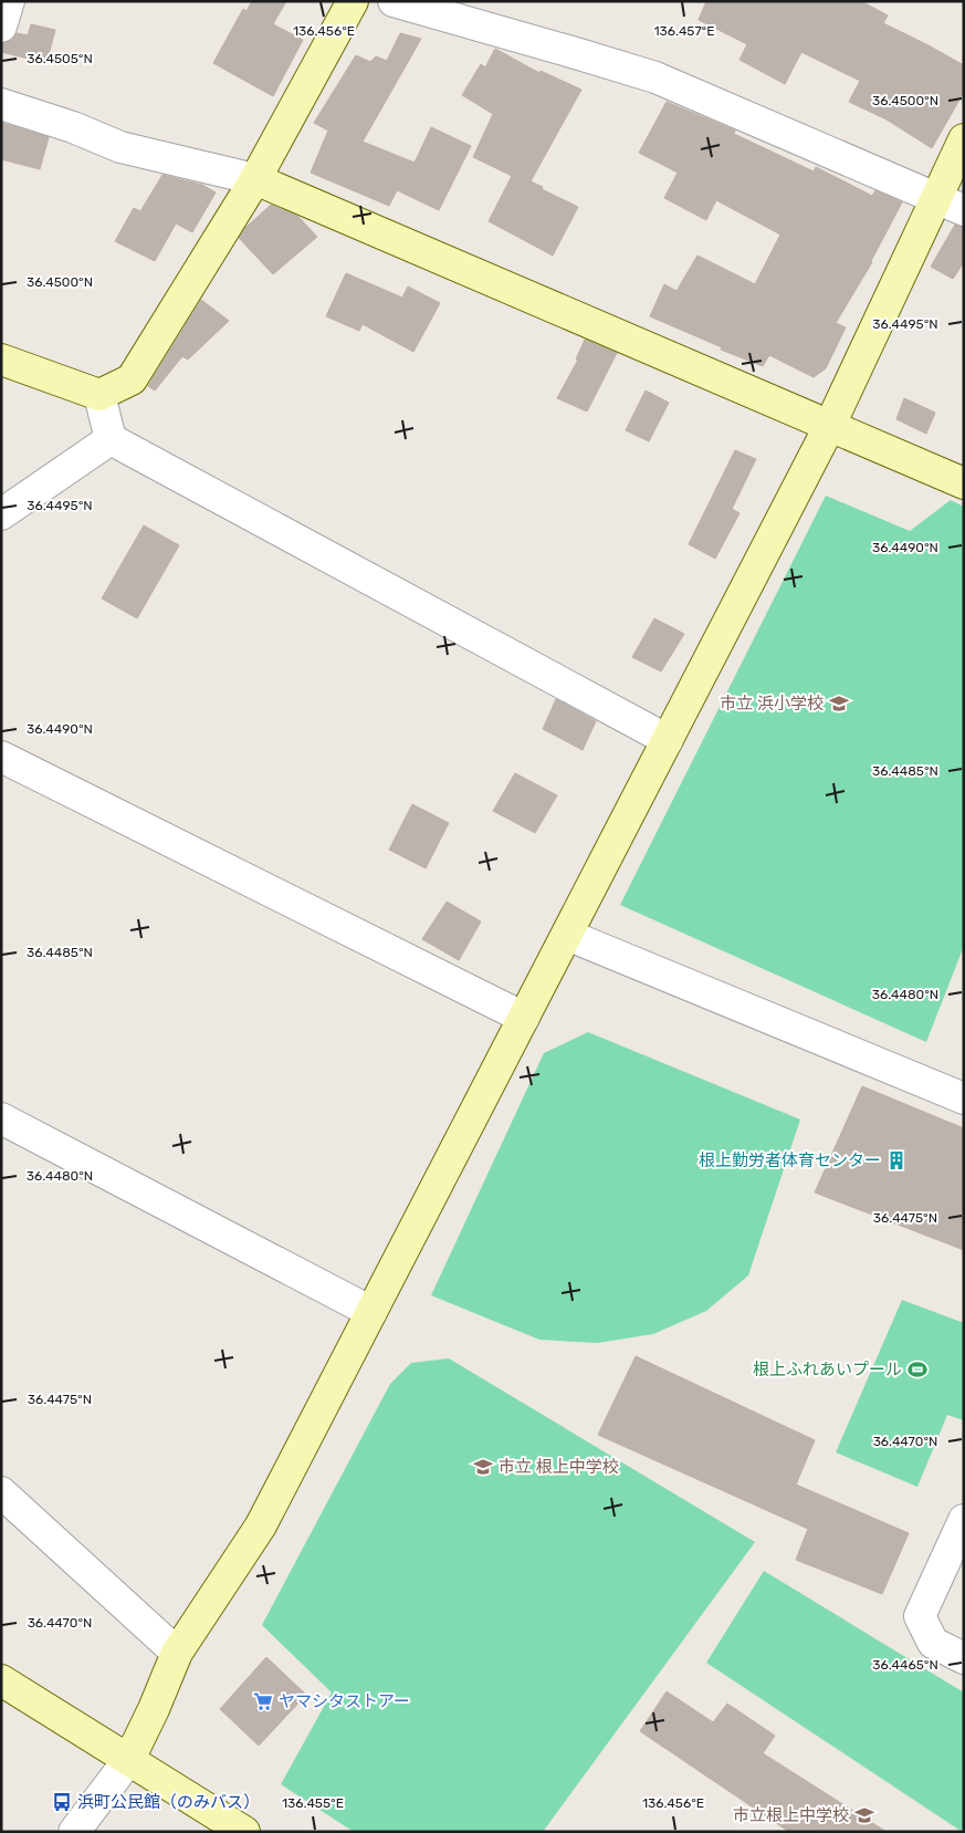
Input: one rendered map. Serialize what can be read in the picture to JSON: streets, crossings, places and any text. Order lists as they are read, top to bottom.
{
  "places": {
    "school or university": ["市立 浜小学校", "市立 根上中学校", "市立根上中学校"],
    "building": ["根上勤労者体育センター"],
    "sports": ["根上ふれあいプール"],
    "supermarket": ["ヤマシタストアー"],
    "bus stop": ["浜町公民館（のみバス）"]
  },
  "coordinates": [
    "136.456°E",
    "136.457°E",
    "36.4505°N",
    "36.4500°N",
    "36.4495°N",
    "36.4490°N",
    "36.4485°N",
    "36.4480°N",
    "36.4475°N",
    "36.4470°N",
    "36.4465°N",
    "136.455°E"
  ]
}
